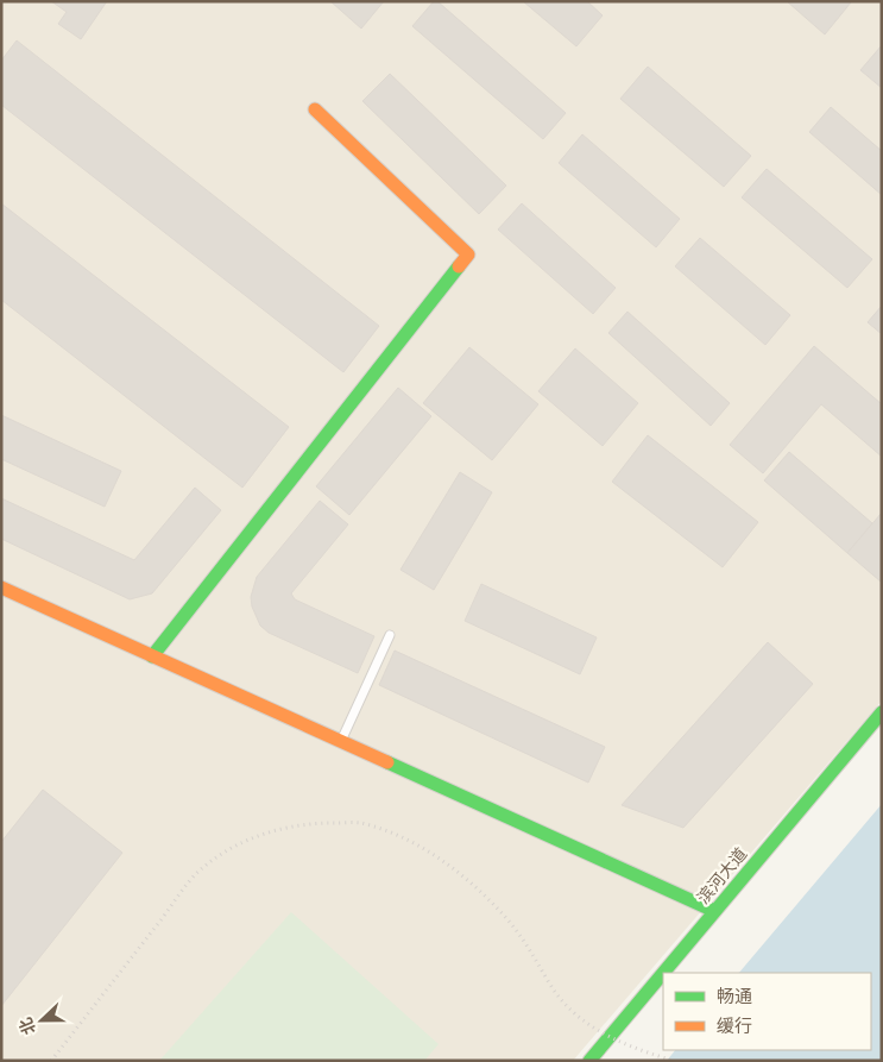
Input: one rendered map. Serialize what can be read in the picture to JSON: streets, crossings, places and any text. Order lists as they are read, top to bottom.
{
  "streets": {
    "street": ["滨河大道"]
  },
  "legend": ["畅通", "缓行"],
  "north": "left"
}
